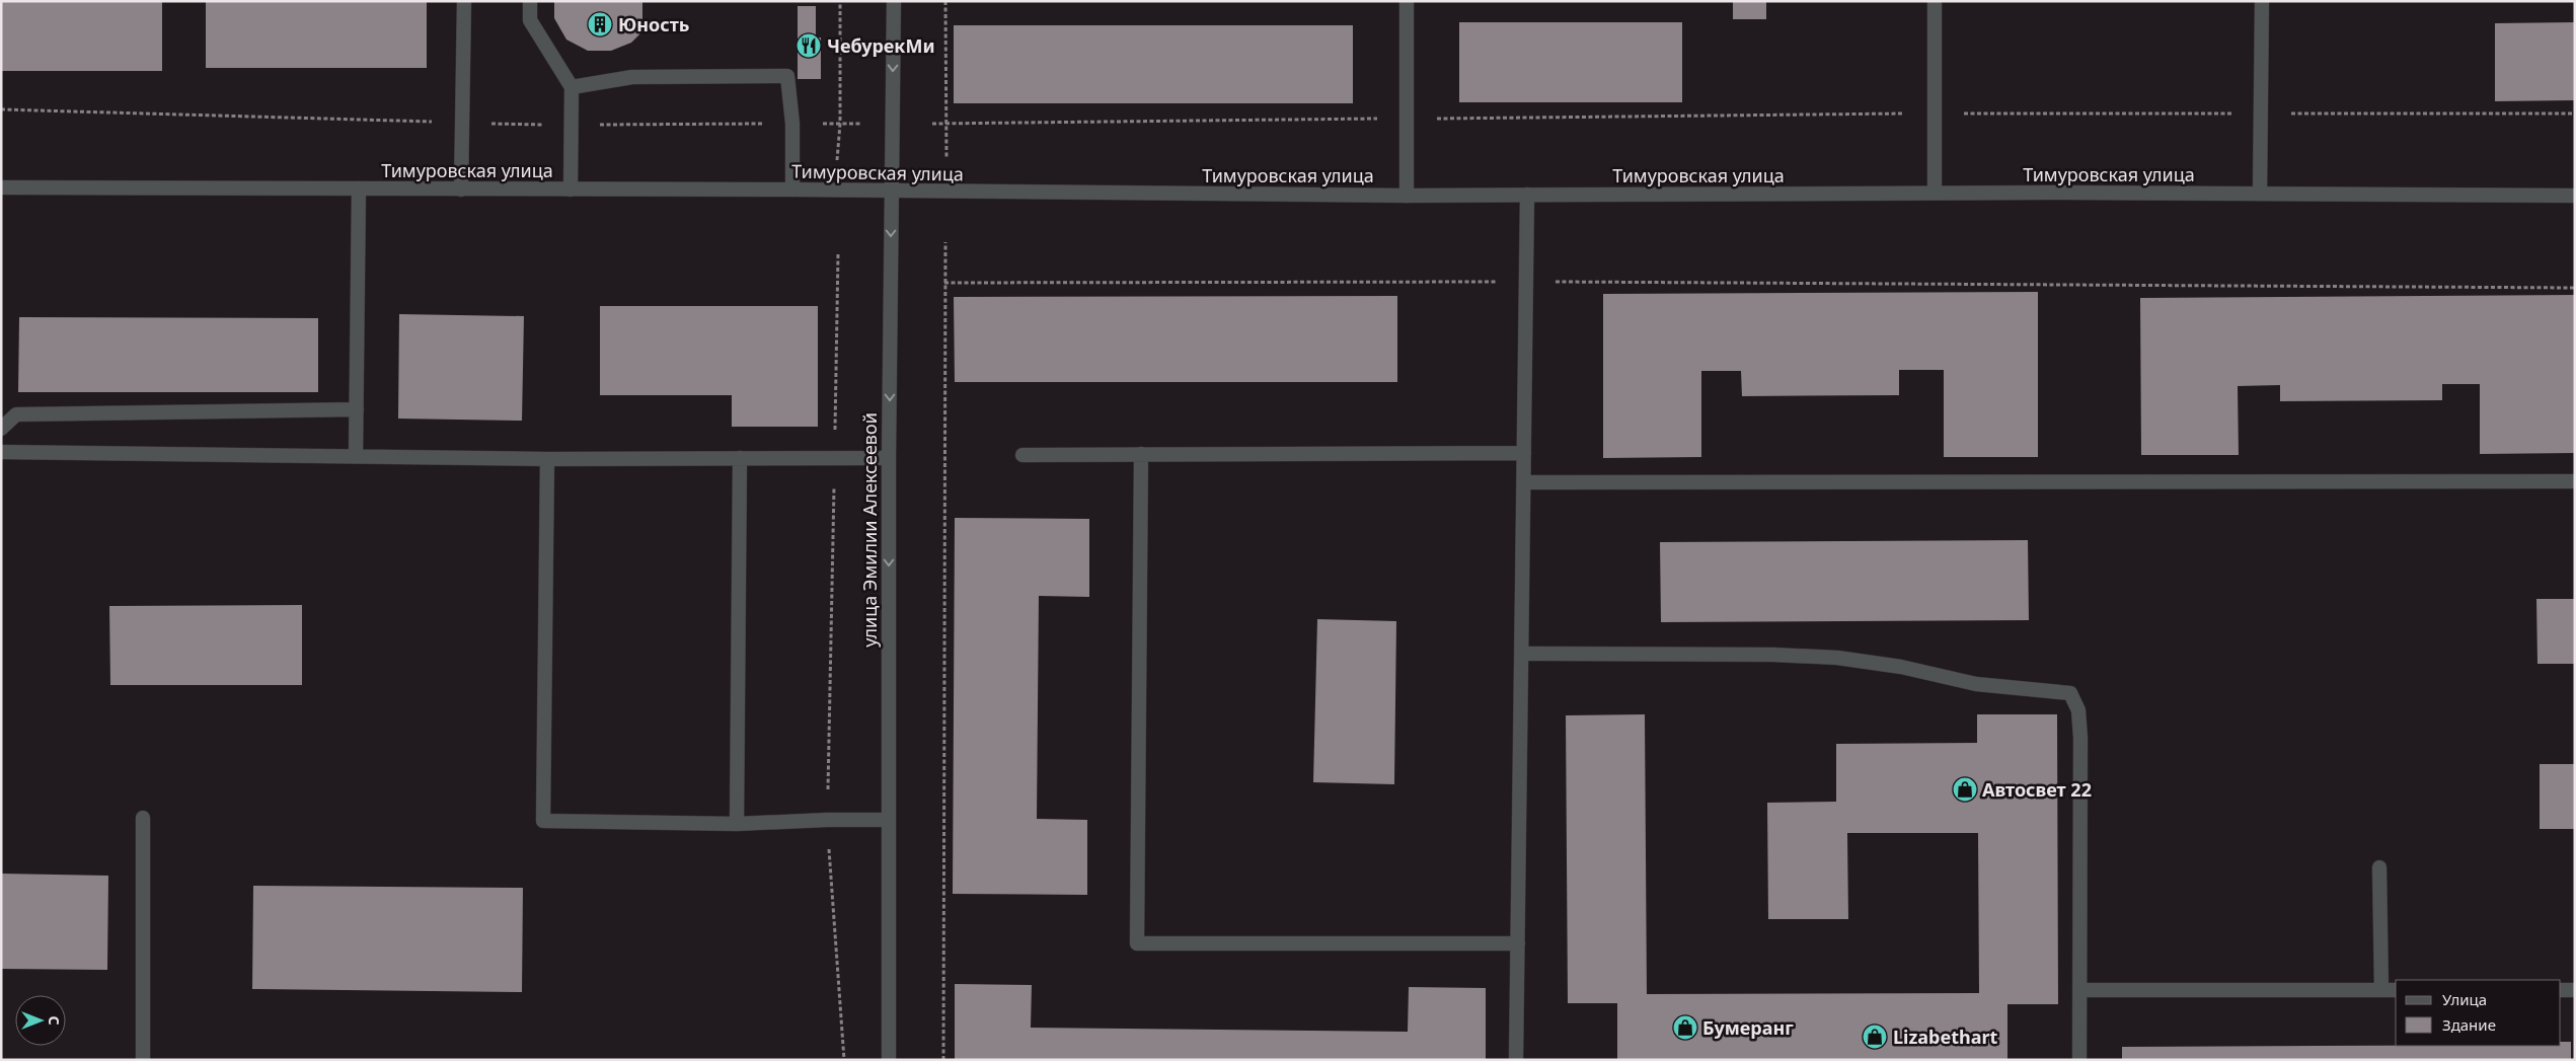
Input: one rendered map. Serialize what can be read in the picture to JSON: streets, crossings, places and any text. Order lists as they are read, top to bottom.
{
  "streets": {
    "street": ["Тимуровская улица", "улица Эмилии Алексеевой"]
  },
  "crossings": [
    ["Тимуровская улица", "улица Эмилии Алексеевой"]
  ],
  "one_way": ["улица Эмилии Алексеевой"],
  "places": {
    "building": ["Юность"],
    "restaurant": ["ЧебурекМи"],
    "shop": ["Автосвет 22", "Бумеранг", "Lizabethart"]
  },
  "legend": ["Улица", "Здание"],
  "north": "right"
}
